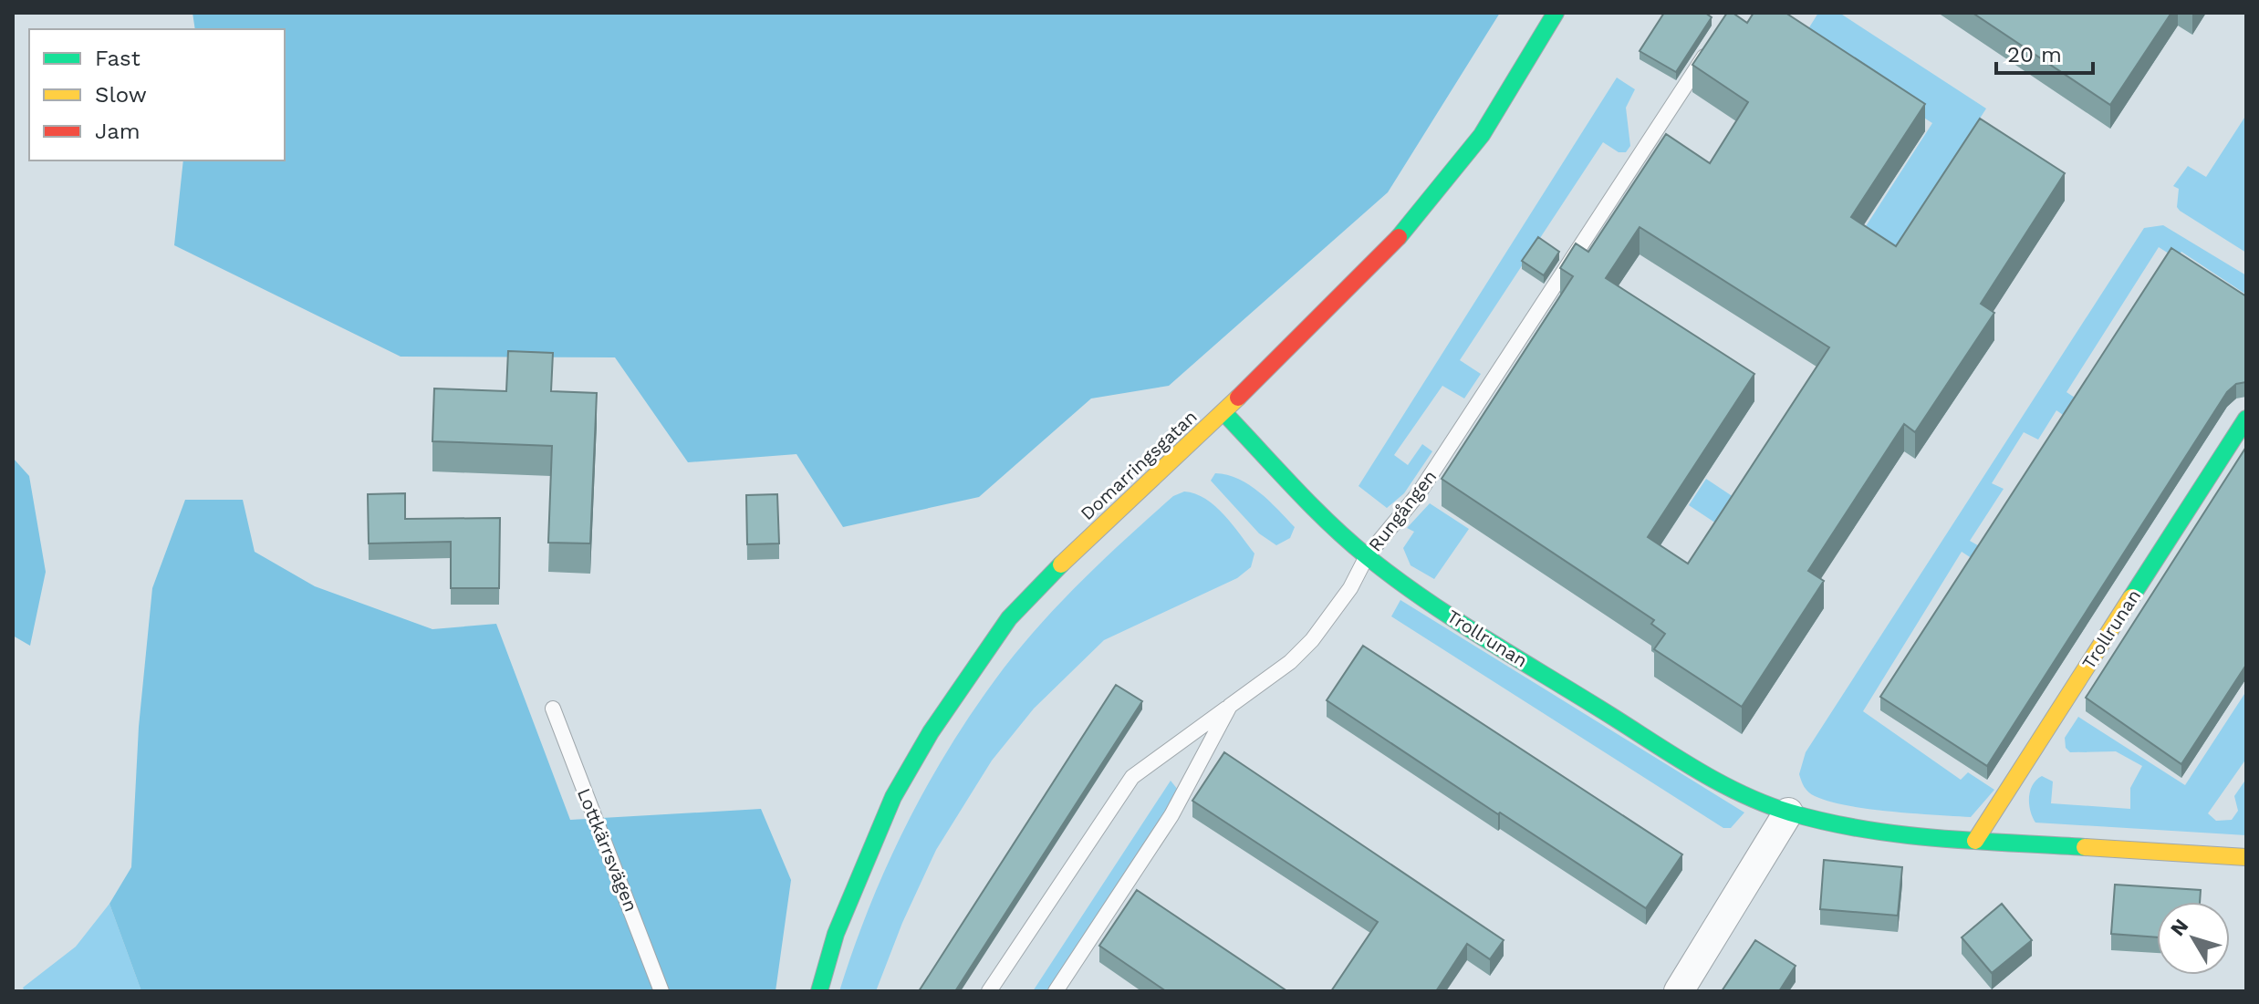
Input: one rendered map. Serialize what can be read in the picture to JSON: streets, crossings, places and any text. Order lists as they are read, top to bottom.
{
  "streets": {
    "street": ["Domarringsgatan", "Trollrunan"],
    "lane": ["Rungången", "Lottkärrsvägen"]
  },
  "crossings": [
    ["Domarringsgatan", "Trollrunan"],
    ["Rungången", "Trollrunan"]
  ],
  "legend": ["Fast", "Slow", "Jam"],
  "scale_bar": "20 m",
  "north": "top left"
}
